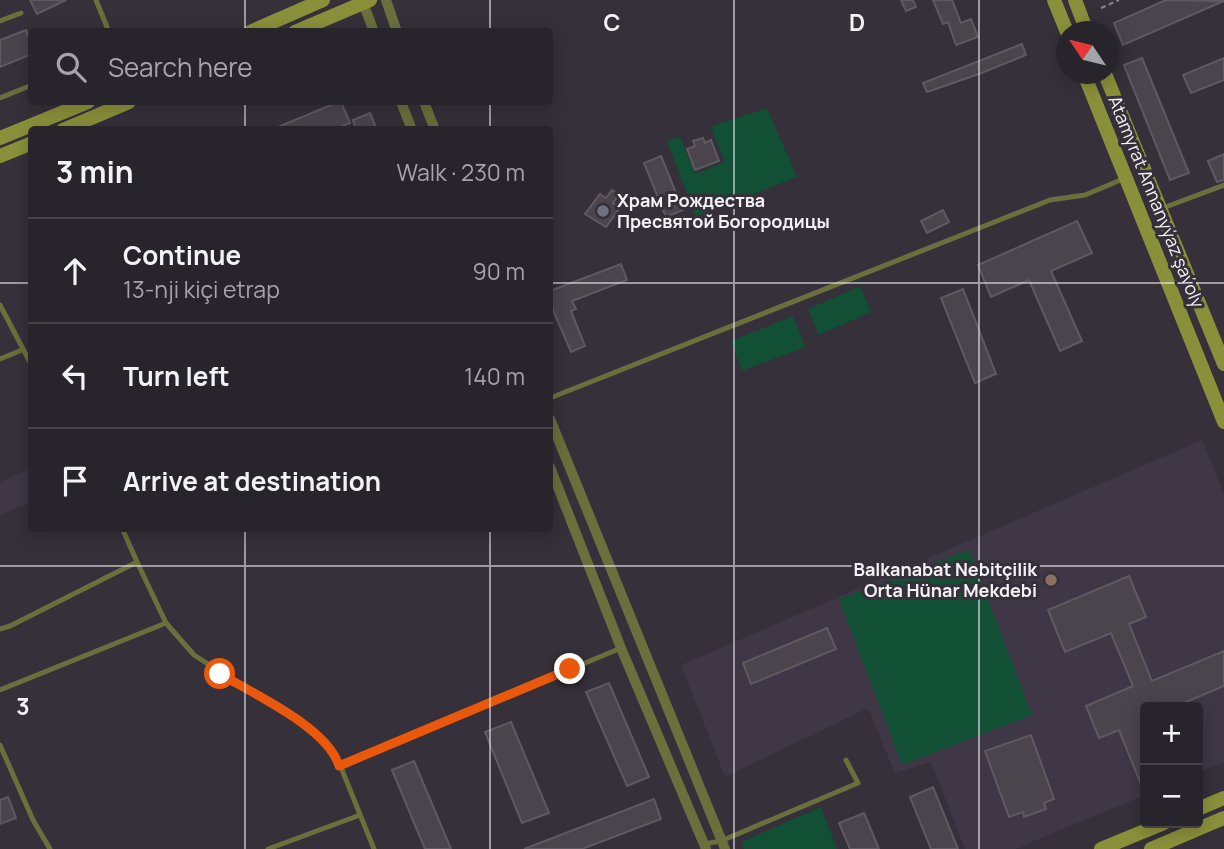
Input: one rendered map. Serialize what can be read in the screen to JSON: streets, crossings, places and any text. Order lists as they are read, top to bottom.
{
  "streets": {
    "street": ["Atamyrat Annanyýaz şaýoly"]
  },
  "places": ["Храм Рождества Пресвятой Богородицы", "Balkanabat Nebitçilik Orta Hünar Mekdebi"],
  "north": "top left",
  "page": {
    "search": "Search here",
    "heading": ["3 min", "Walk · 230 m"],
    "list": [
      ["Continue", "13-nji kiçi etrap", "90 m"],
      ["Turn left", "140 m"],
      "Arrive at destination"
    ],
    "map_buttons": ["+", "−"]
  },
  "grid": {
    "columns": ["C", "D"],
    "rows": ["3"]
  }
}
